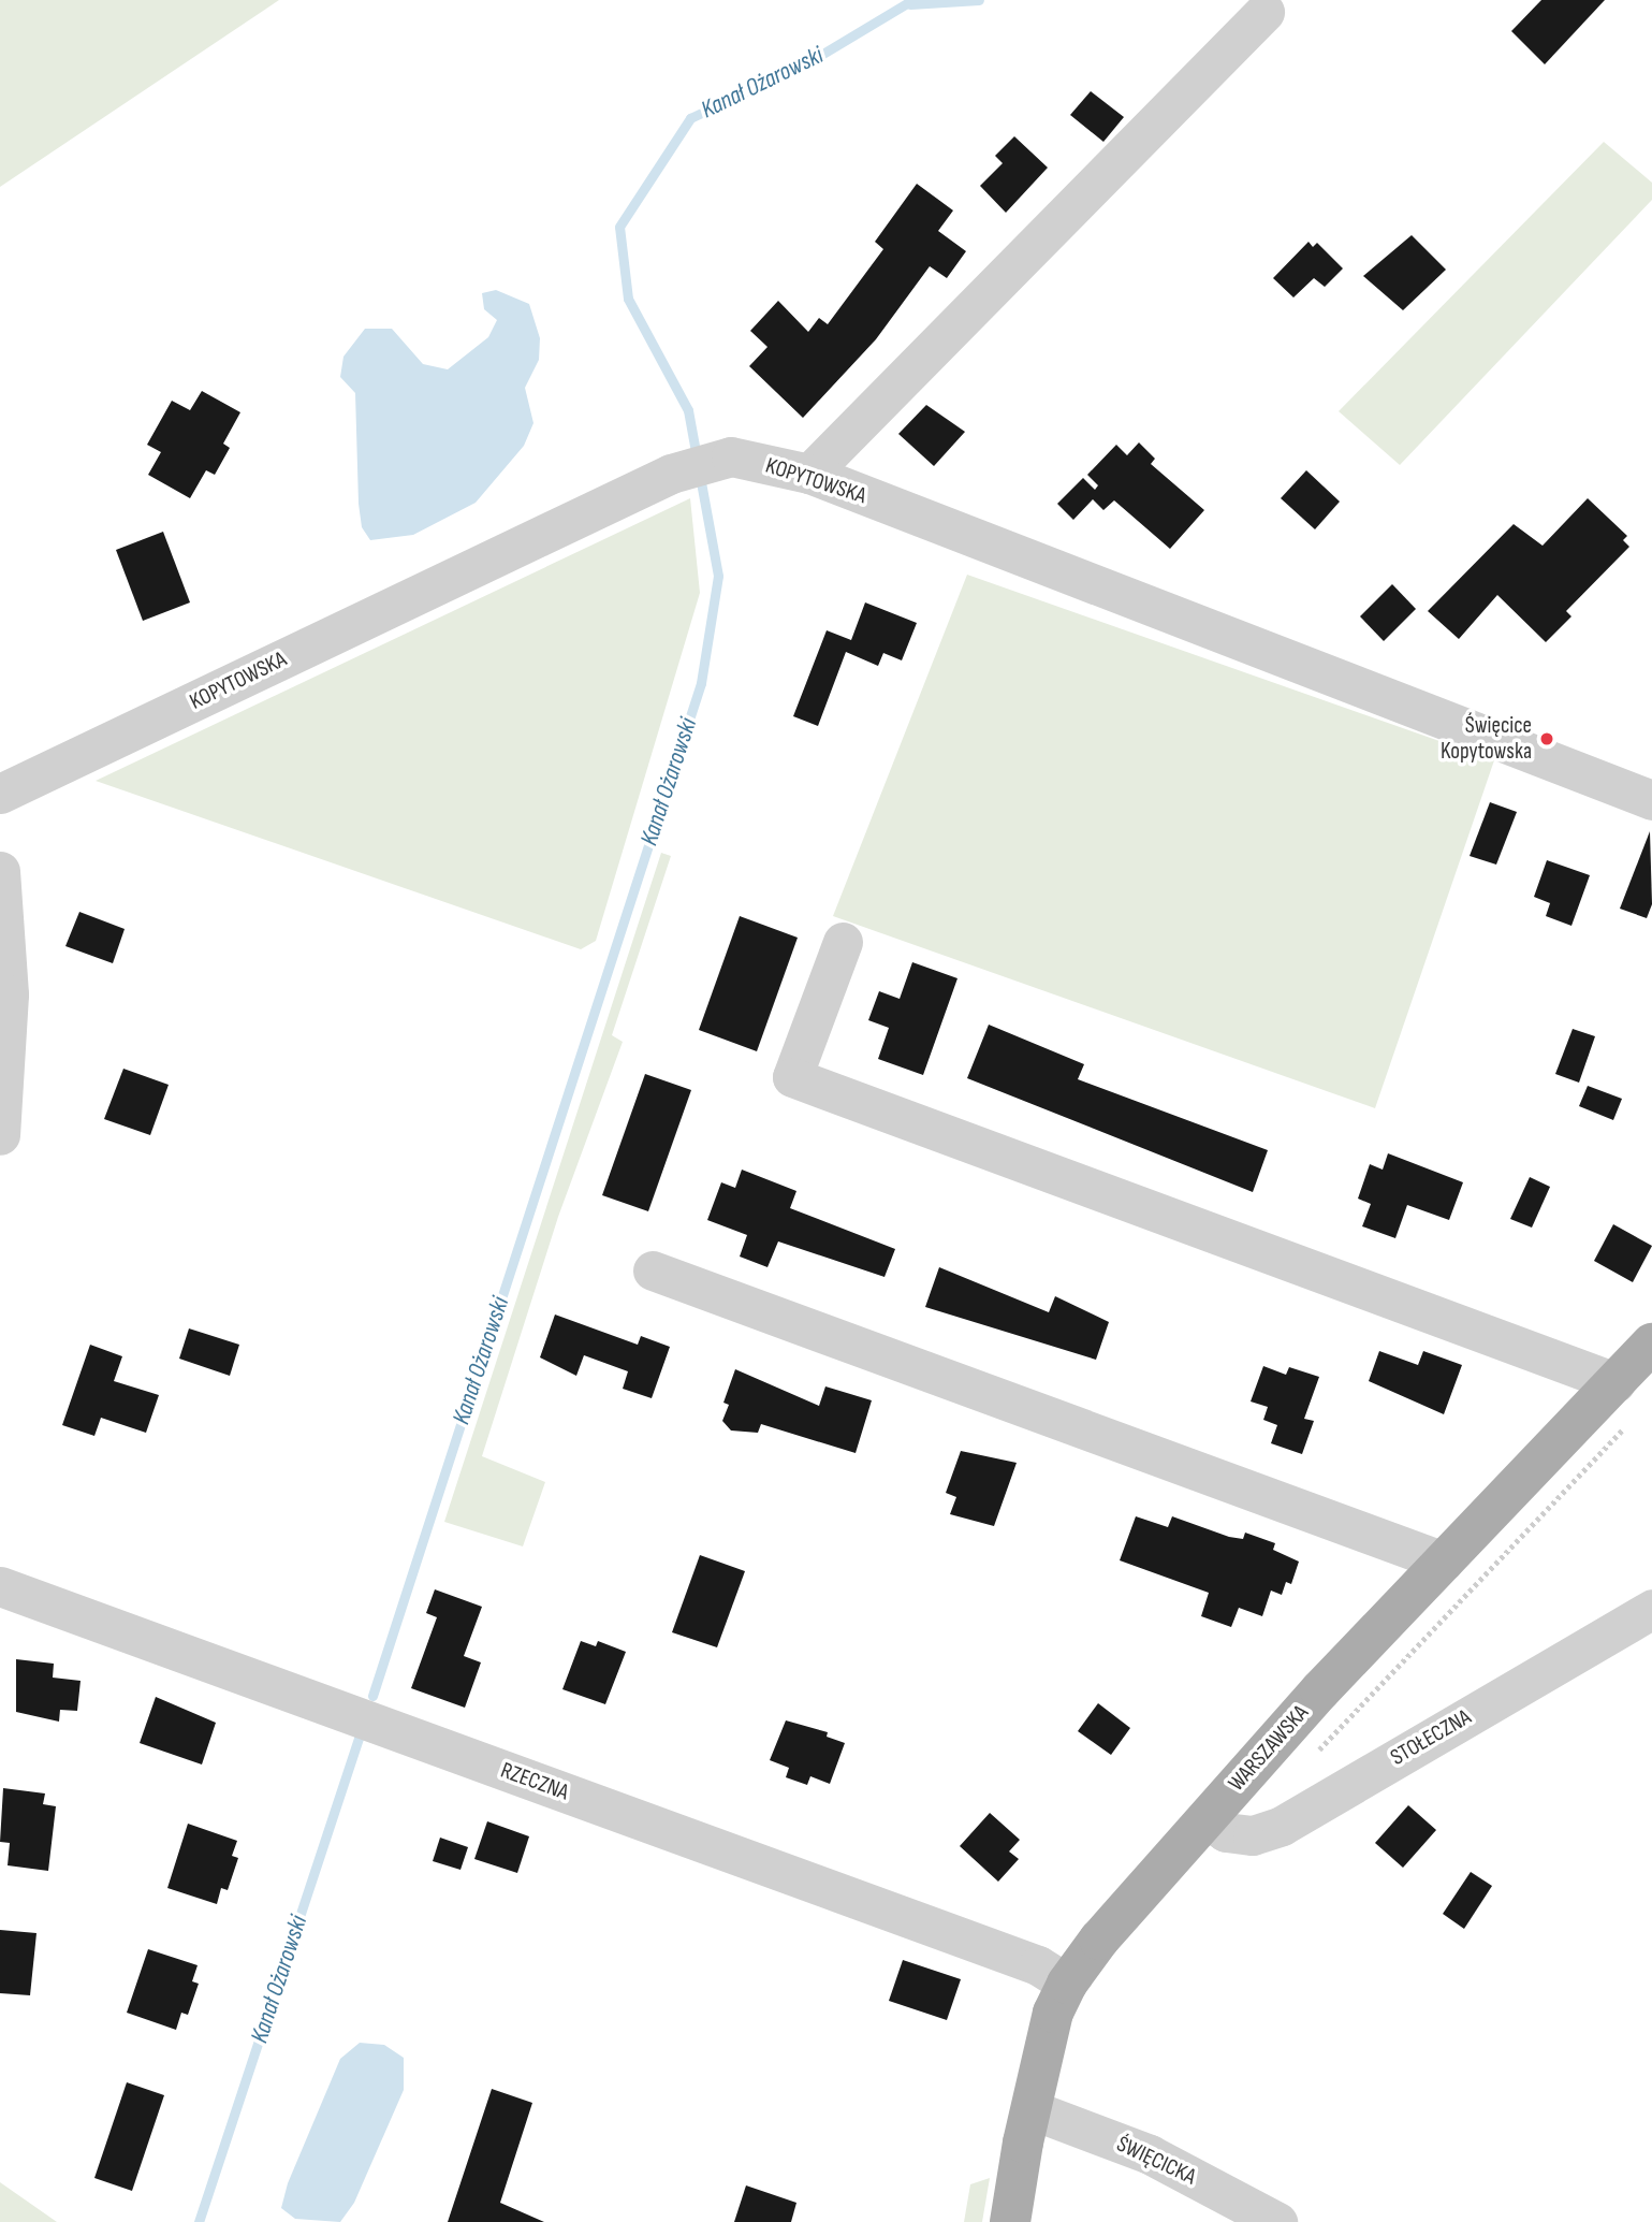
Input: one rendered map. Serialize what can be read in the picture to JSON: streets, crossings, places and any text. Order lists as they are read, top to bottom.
{
  "streets": {
    "main road": ["WARSZAWSKA"],
    "street": [
      "KOPYTOWSKA",
      "STOŁECZNA",
      "RZECZNA",
      "ŚWIĘCICKA"
    ]
  },
  "crossings": [
    ["STOŁECZNA", "WARSZAWSKA"],
    ["WARSZAWSKA", "RZECZNA"],
    ["WARSZAWSKA", "ŚWIĘCICKA"]
  ],
  "water": ["Kanał Ożarowski"],
  "places": ["Święcice Kopytowska"]
}
